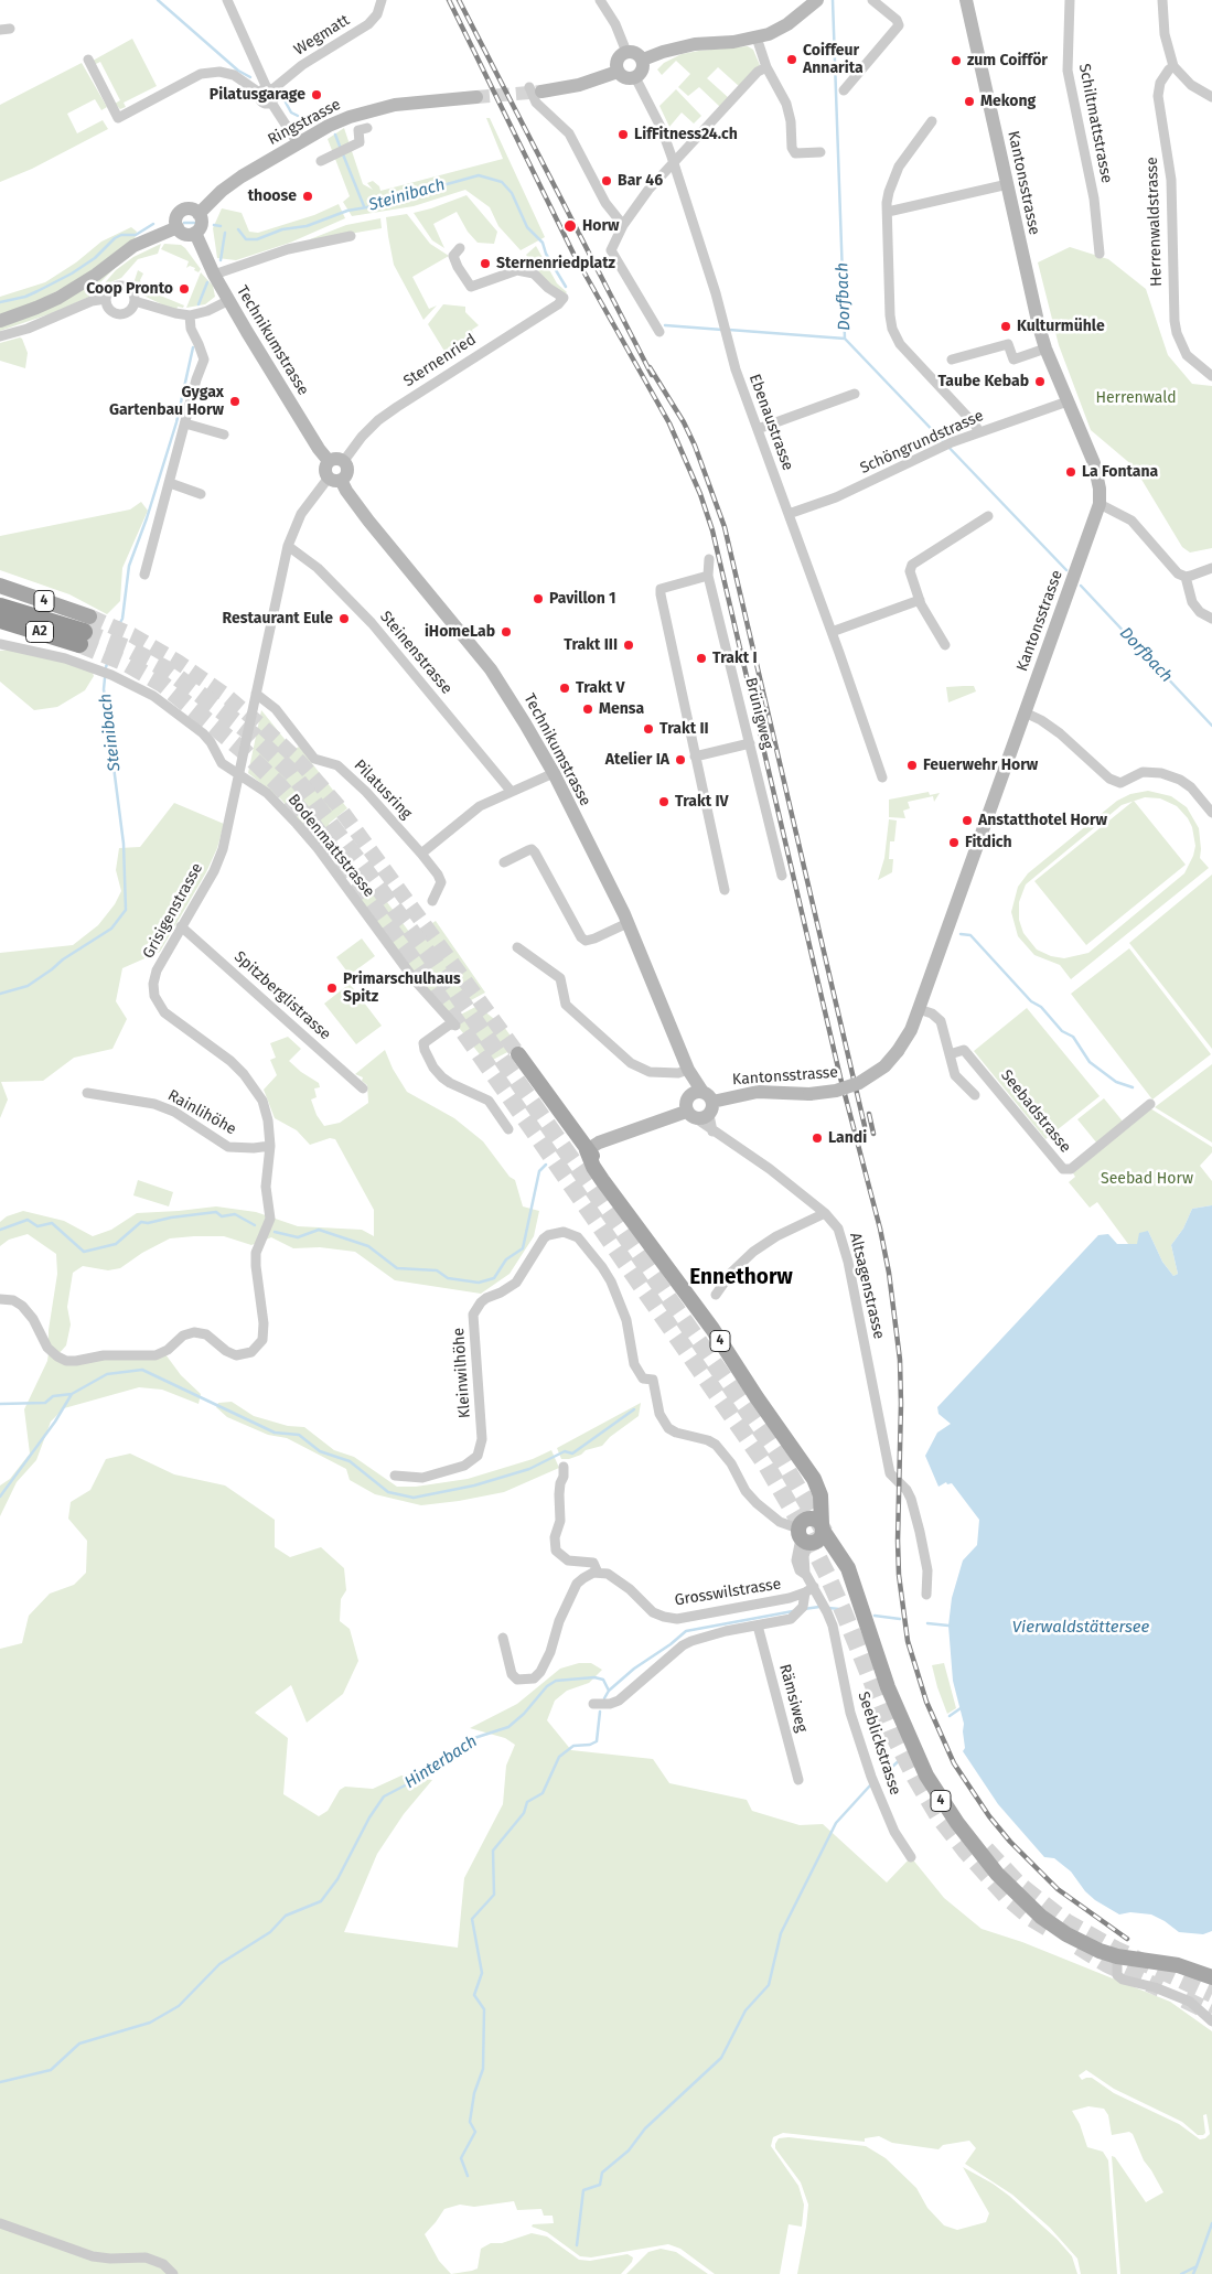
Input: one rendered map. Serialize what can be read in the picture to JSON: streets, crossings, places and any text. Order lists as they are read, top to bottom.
{
  "streets": {
    "highway": ["A2"],
    "main road": [
      "Ringstrasse",
      "Kantonsstrasse",
      "Technikumstrasse",
      "4"
    ],
    "street": [
      "Wegmatt",
      "Schiltmattstrasse",
      "Herrenwaldstrasse",
      "Sternenried",
      "Ebenaustrasse",
      "Schöngrundstrasse",
      "Steinenstrasse",
      "Brünigweg",
      "Pilatusring",
      "Bodenmattstrasse",
      "Grisigenstrasse",
      "Spitzberglistrasse",
      "Seebadstrasse",
      "Rainlihöhe",
      "Altsagenstrasse",
      "Kleinwilhöhe",
      "Grosswilstrasse",
      "Rämsiweg",
      "Seeblickstrasse"
    ]
  },
  "crossings": [
    ["Ringstrasse", "Technikumstrasse"],
    ["Kantonsstrasse", "Technikumstrasse"],
    ["Kantonsstrasse", "Schöngrundstrasse"],
    ["Kantonsstrasse", "4"],
    ["Kantonsstrasse", "Altsagenstrasse"],
    ["Technikumstrasse", "Sternenried"],
    ["Technikumstrasse", "Grisigenstrasse"],
    ["Technikumstrasse", "Altsagenstrasse"],
    ["Sternenried", "Grisigenstrasse"],
    ["Ebenaustrasse", "Schöngrundstrasse"],
    ["4", "A2"],
    ["4", "Kleinwilhöhe"],
    ["4", "Seeblickstrasse"],
    ["Steinenstrasse", "Grisigenstrasse"],
    ["Pilatusring", "Grisigenstrasse"],
    ["Bodenmattstrasse", "Grisigenstrasse"],
    ["Grisigenstrasse", "Spitzberglistrasse"],
    ["Grisigenstrasse", "Rainlihöhe"],
    ["Kleinwilhöhe", "Seeblickstrasse"],
    ["Grosswilstrasse", "Seeblickstrasse"]
  ],
  "districts": ["Ennethorw"],
  "water": [
    "Steinibach",
    "Dorfbach",
    "Vierwaldstättersee",
    "Hinterbach"
  ],
  "parks": ["Herrenwald", "Seebad Horw"],
  "places": [
    "Coiffeur Annarita",
    "zum Coifför",
    "Pilatusgarage",
    "Mekong",
    "LifFitness24.ch",
    "Bar 46",
    "thoose",
    "Horw",
    "Sternenriedplatz",
    "Coop Pronto",
    "Kulturmühle",
    "Taube Kebab",
    "Gygax Gartenbau Horw",
    "La Fontana",
    "Pavillon 1",
    "Restaurant Eule",
    "iHomeLab",
    "Trakt III",
    "Trakt I",
    "Trakt V",
    "Mensa",
    "Trakt II",
    "Atelier IA",
    "Feuerwehr Horw",
    "Trakt IV",
    "Anstatthotel Horw",
    "Fitdich",
    "Primarschulhaus Spitz",
    "Landi"
  ]
}
